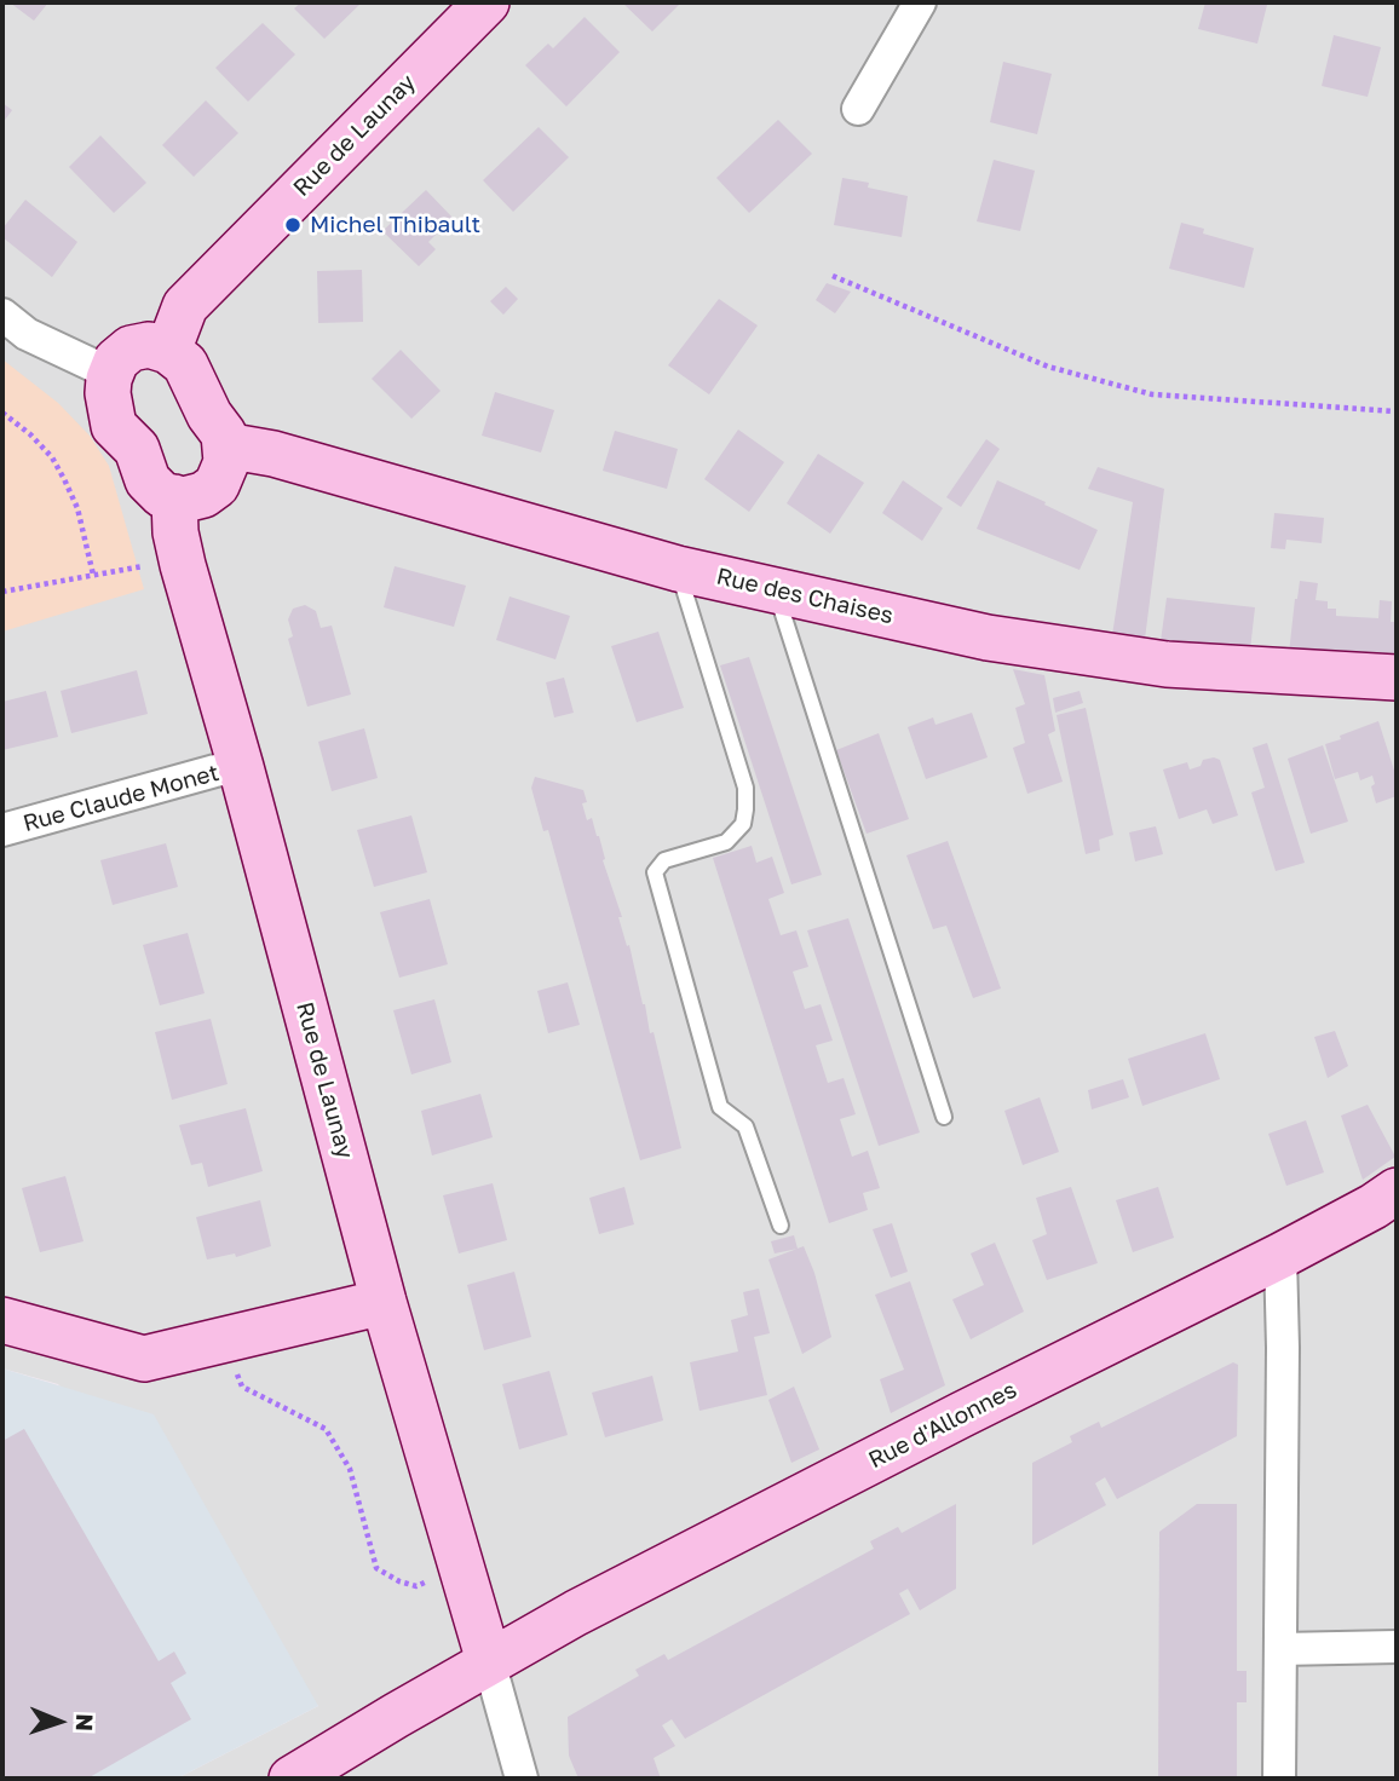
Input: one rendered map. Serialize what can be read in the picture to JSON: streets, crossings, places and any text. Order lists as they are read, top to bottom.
{
  "streets": {
    "street": [
      "Rue de Launay",
      "Rue des Chaises",
      "Rue Claude Monet",
      "Rue d'Allonnes"
    ]
  },
  "crossings": [
    ["Rue de Launay", "Rue Claude Monet"],
    ["Rue de Launay", "Rue d'Allonnes"]
  ],
  "places": ["Michel Thibault"],
  "north": "right"
}
